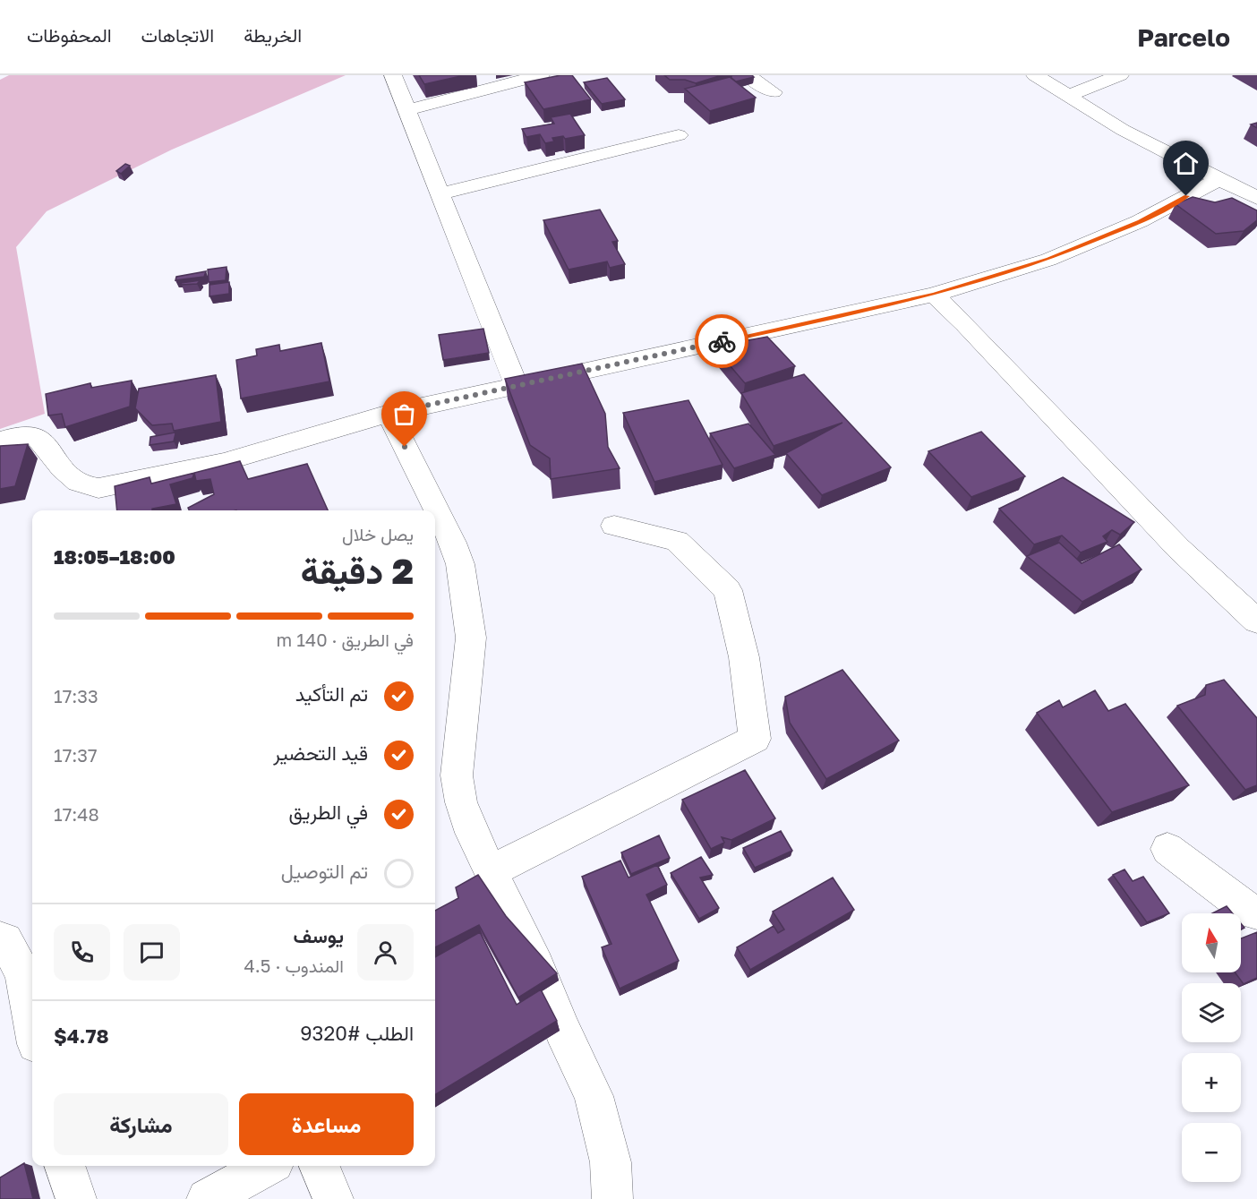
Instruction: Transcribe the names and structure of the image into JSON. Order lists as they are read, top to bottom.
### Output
{
  "north": "top",
  "page": {
    "header": "Parcelo",
    "nav": ["الخريطة", "الاتجاهات", "المحفوظات"],
    "heading": ["2 دقيقة", "يصل خلال", "18:00–18:05"],
    "panel": [
      "يوسف",
      "المندوب · 4.5",
      "الطلب #9320",
      "$4.78"
    ],
    "bar": "في الطريق · 140 m",
    "list": [
      ["تم التأكيد", "17:33"],
      ["قيد التحضير", "17:37"],
      ["في الطريق", "17:48"],
      "تم التوصيل"
    ],
    "map_buttons": ["+", "−"],
    "buttons": ["مساعدة", "مشاركة"]
  }
}
